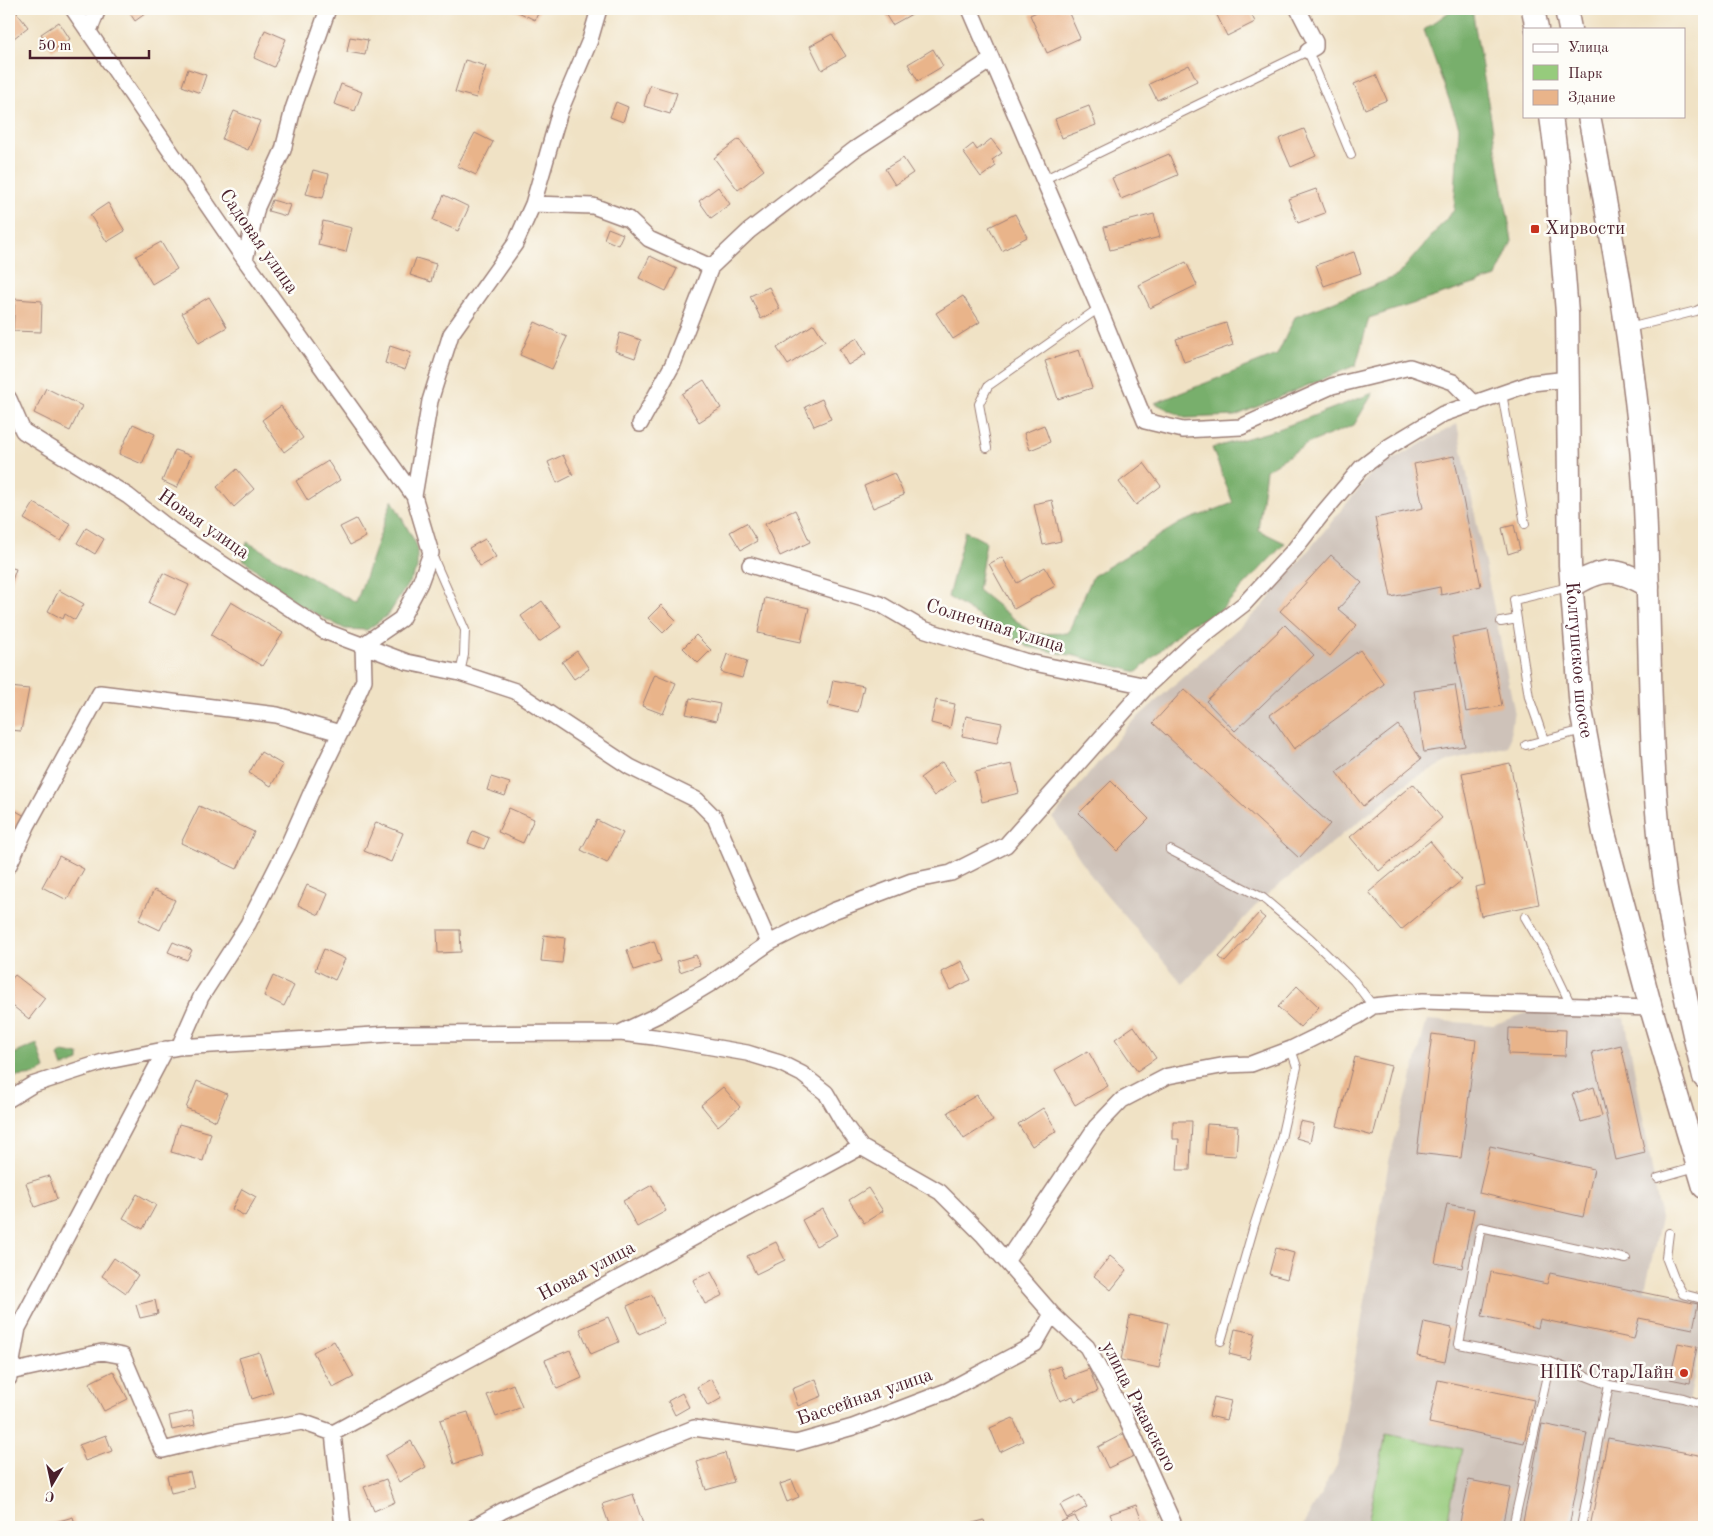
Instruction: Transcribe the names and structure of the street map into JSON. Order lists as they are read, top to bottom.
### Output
{
  "streets": {
    "main road": ["Колтушское шоссе"],
    "street": [
      "Садовая улица",
      "Новая улица",
      "Солнечная улица",
      "Бассейная улица",
      "улица Ржавского"
    ]
  },
  "crossings": [
    ["Новая улица", "улица Ржавского"],
    ["Бассейная улица", "улица Ржавского"]
  ],
  "places": {
    "transit": ["Хирвости"],
    "other": ["НПК СтарЛайн"]
  },
  "legend": ["Улица", "Парк", "Здание"],
  "scale_bar": "50 m",
  "north": "bottom"
}
